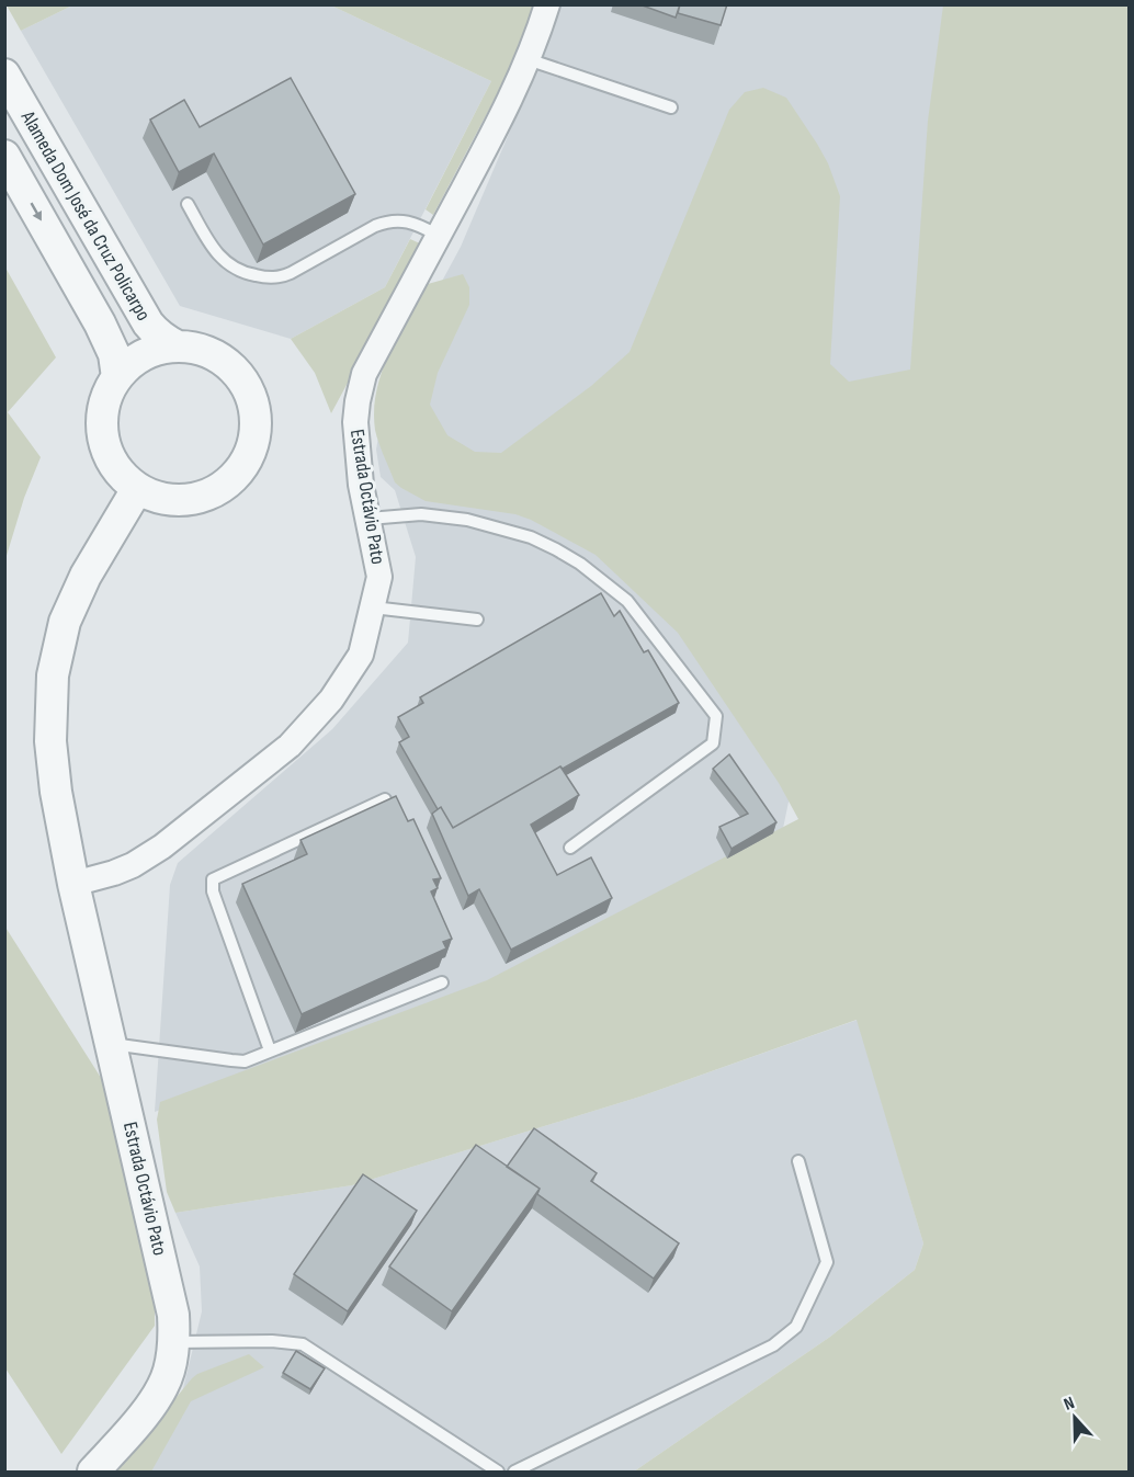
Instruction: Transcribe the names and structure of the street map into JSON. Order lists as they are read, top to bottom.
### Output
{
  "streets": {
    "street": ["Alameda Dom José da Cruz Policarpo", "Estrada Octávio Pato"]
  },
  "crossings": [
    ["Alameda Dom José da Cruz Policarpo", "Estrada Octávio Pato"]
  ],
  "north": "top"
}
